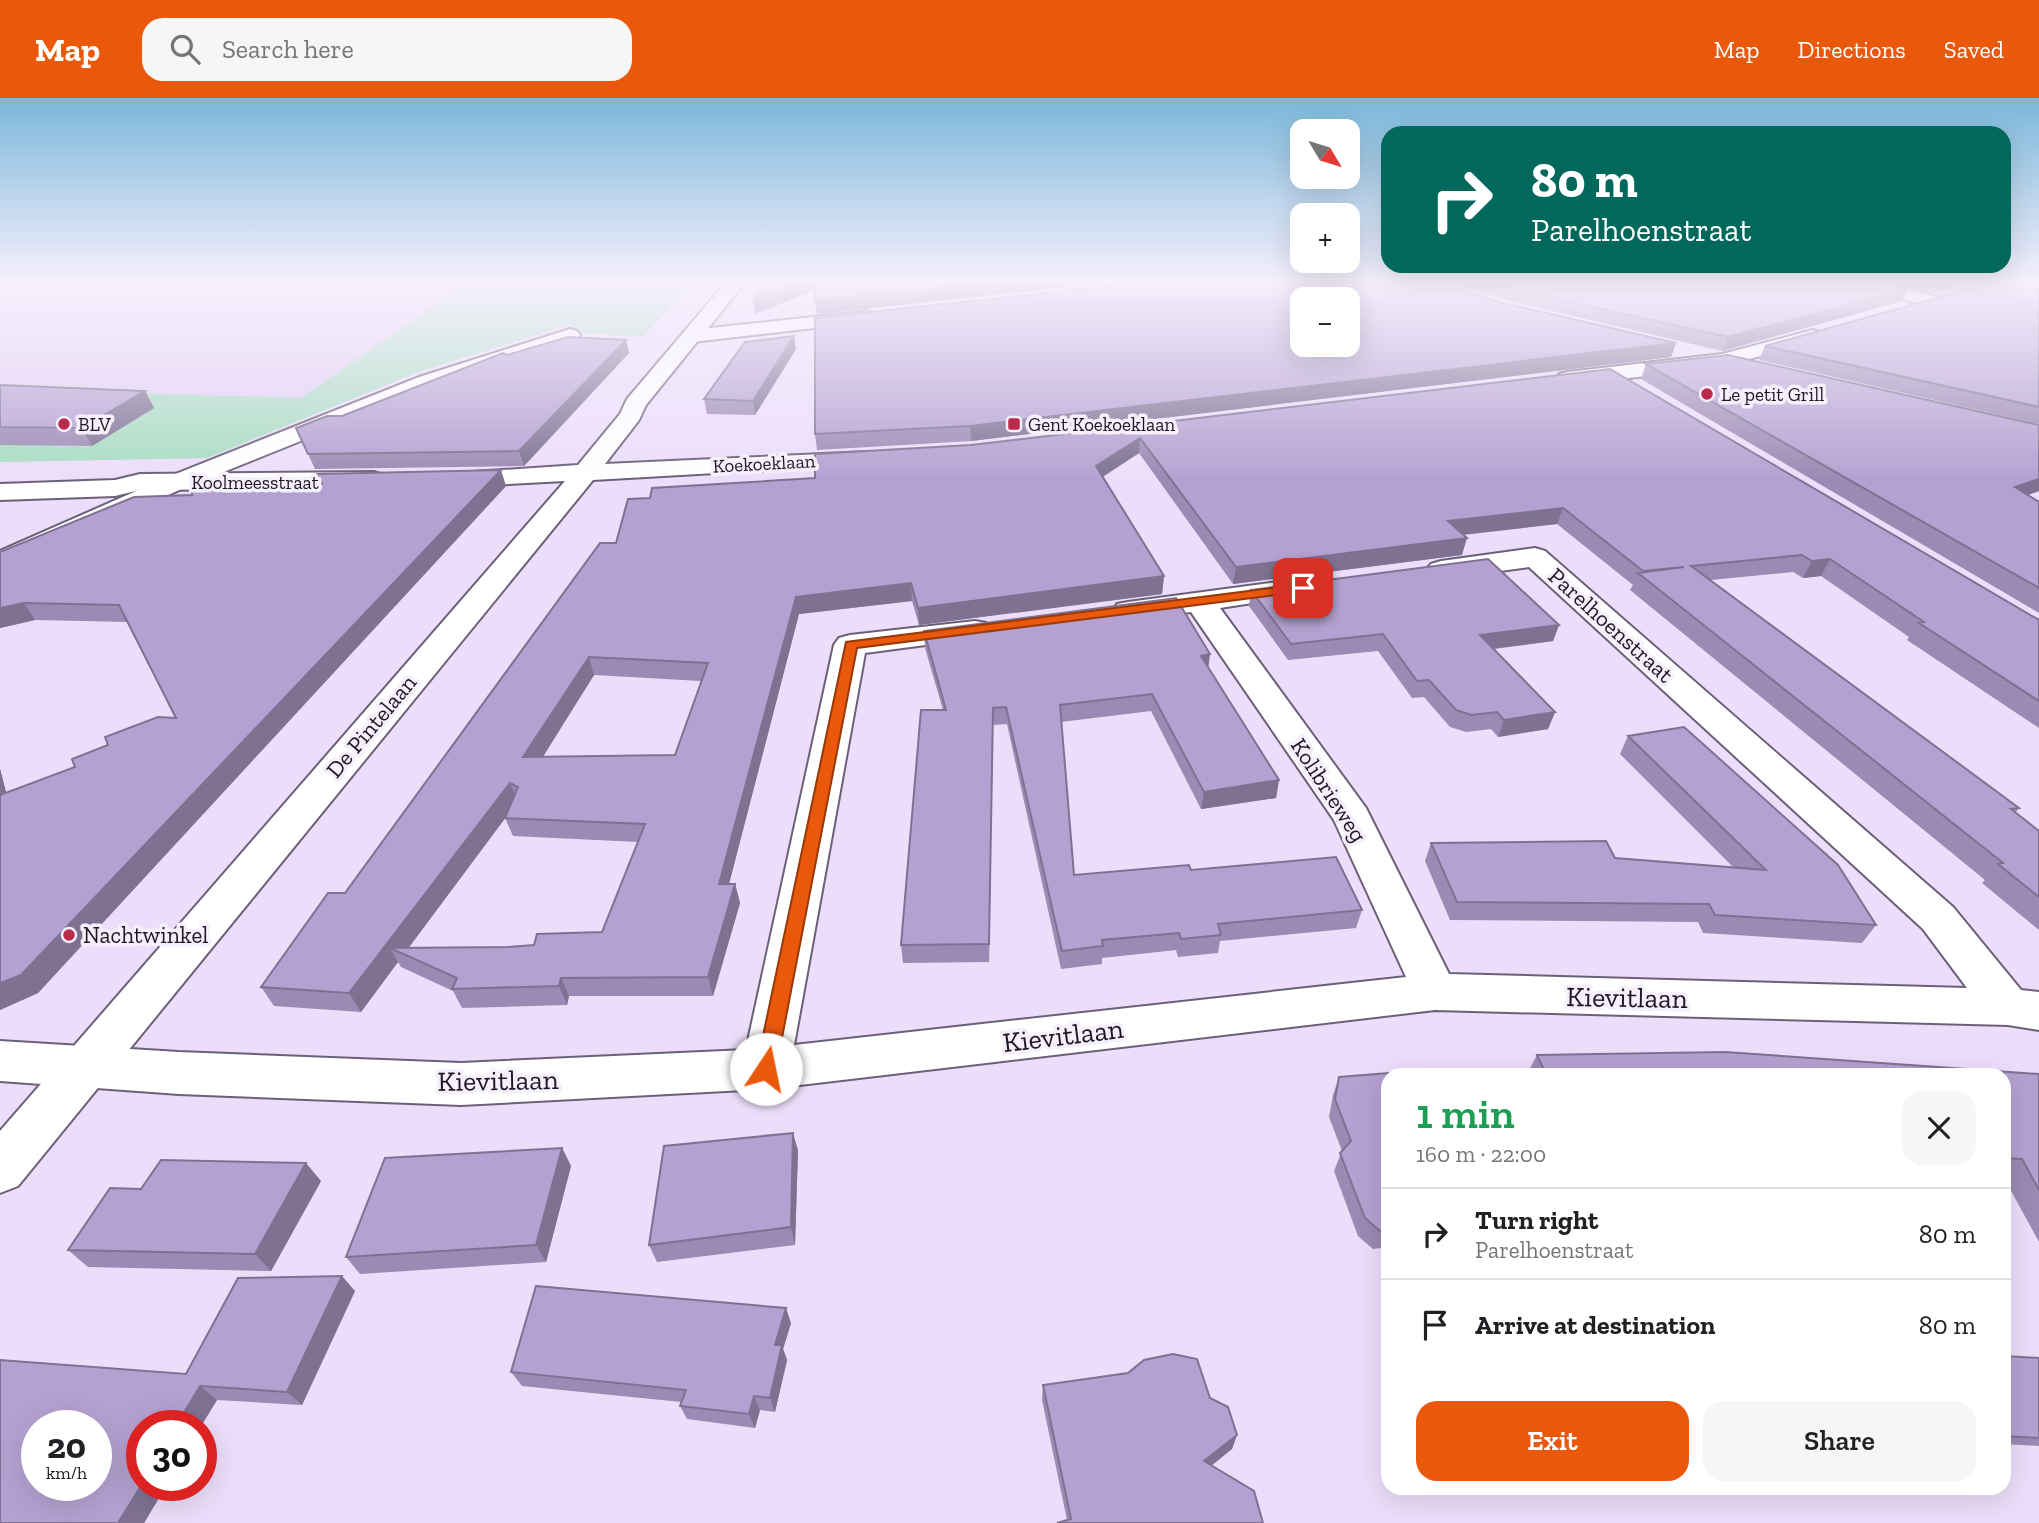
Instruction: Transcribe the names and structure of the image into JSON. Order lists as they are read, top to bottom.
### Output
{
  "streets": {
    "street": [
      "Koekoeklaan",
      "Koolmeesstraat",
      "Parelhoenstraat",
      "De Pintelaan",
      "Kolibrieweg",
      "Kievitlaan"
    ]
  },
  "crossings": [
    ["Koekoeklaan", "De Pintelaan"],
    ["Parelhoenstraat", "Kievitlaan"],
    ["De Pintelaan", "Kievitlaan"],
    ["Kolibrieweg", "Kievitlaan"]
  ],
  "places": {
    "other": ["Le petit Grill", "BLV", "Nachtwinkel"],
    "transit": ["Gent Koekoeklaan"]
  },
  "north": "bottom right",
  "page": {
    "header": "Map",
    "search": "Search here",
    "nav": ["Map", "Directions", "Saved"],
    "map_buttons": ["+", "−"],
    "turn": ["80 m", "Parelhoenstraat"],
    "heading": ["1 min", "160 m · 22:00"],
    "list": [
      {
        "name": "Turn right",
        "note": "Parelhoenstraat",
        "value": "80 m"
      },
      {
        "name": "Arrive at destination",
        "value": "80 m"
      }
    ],
    "buttons": ["Exit", "Share"],
    "speed": "20 km/h",
    "limit": "30"
  }
}
